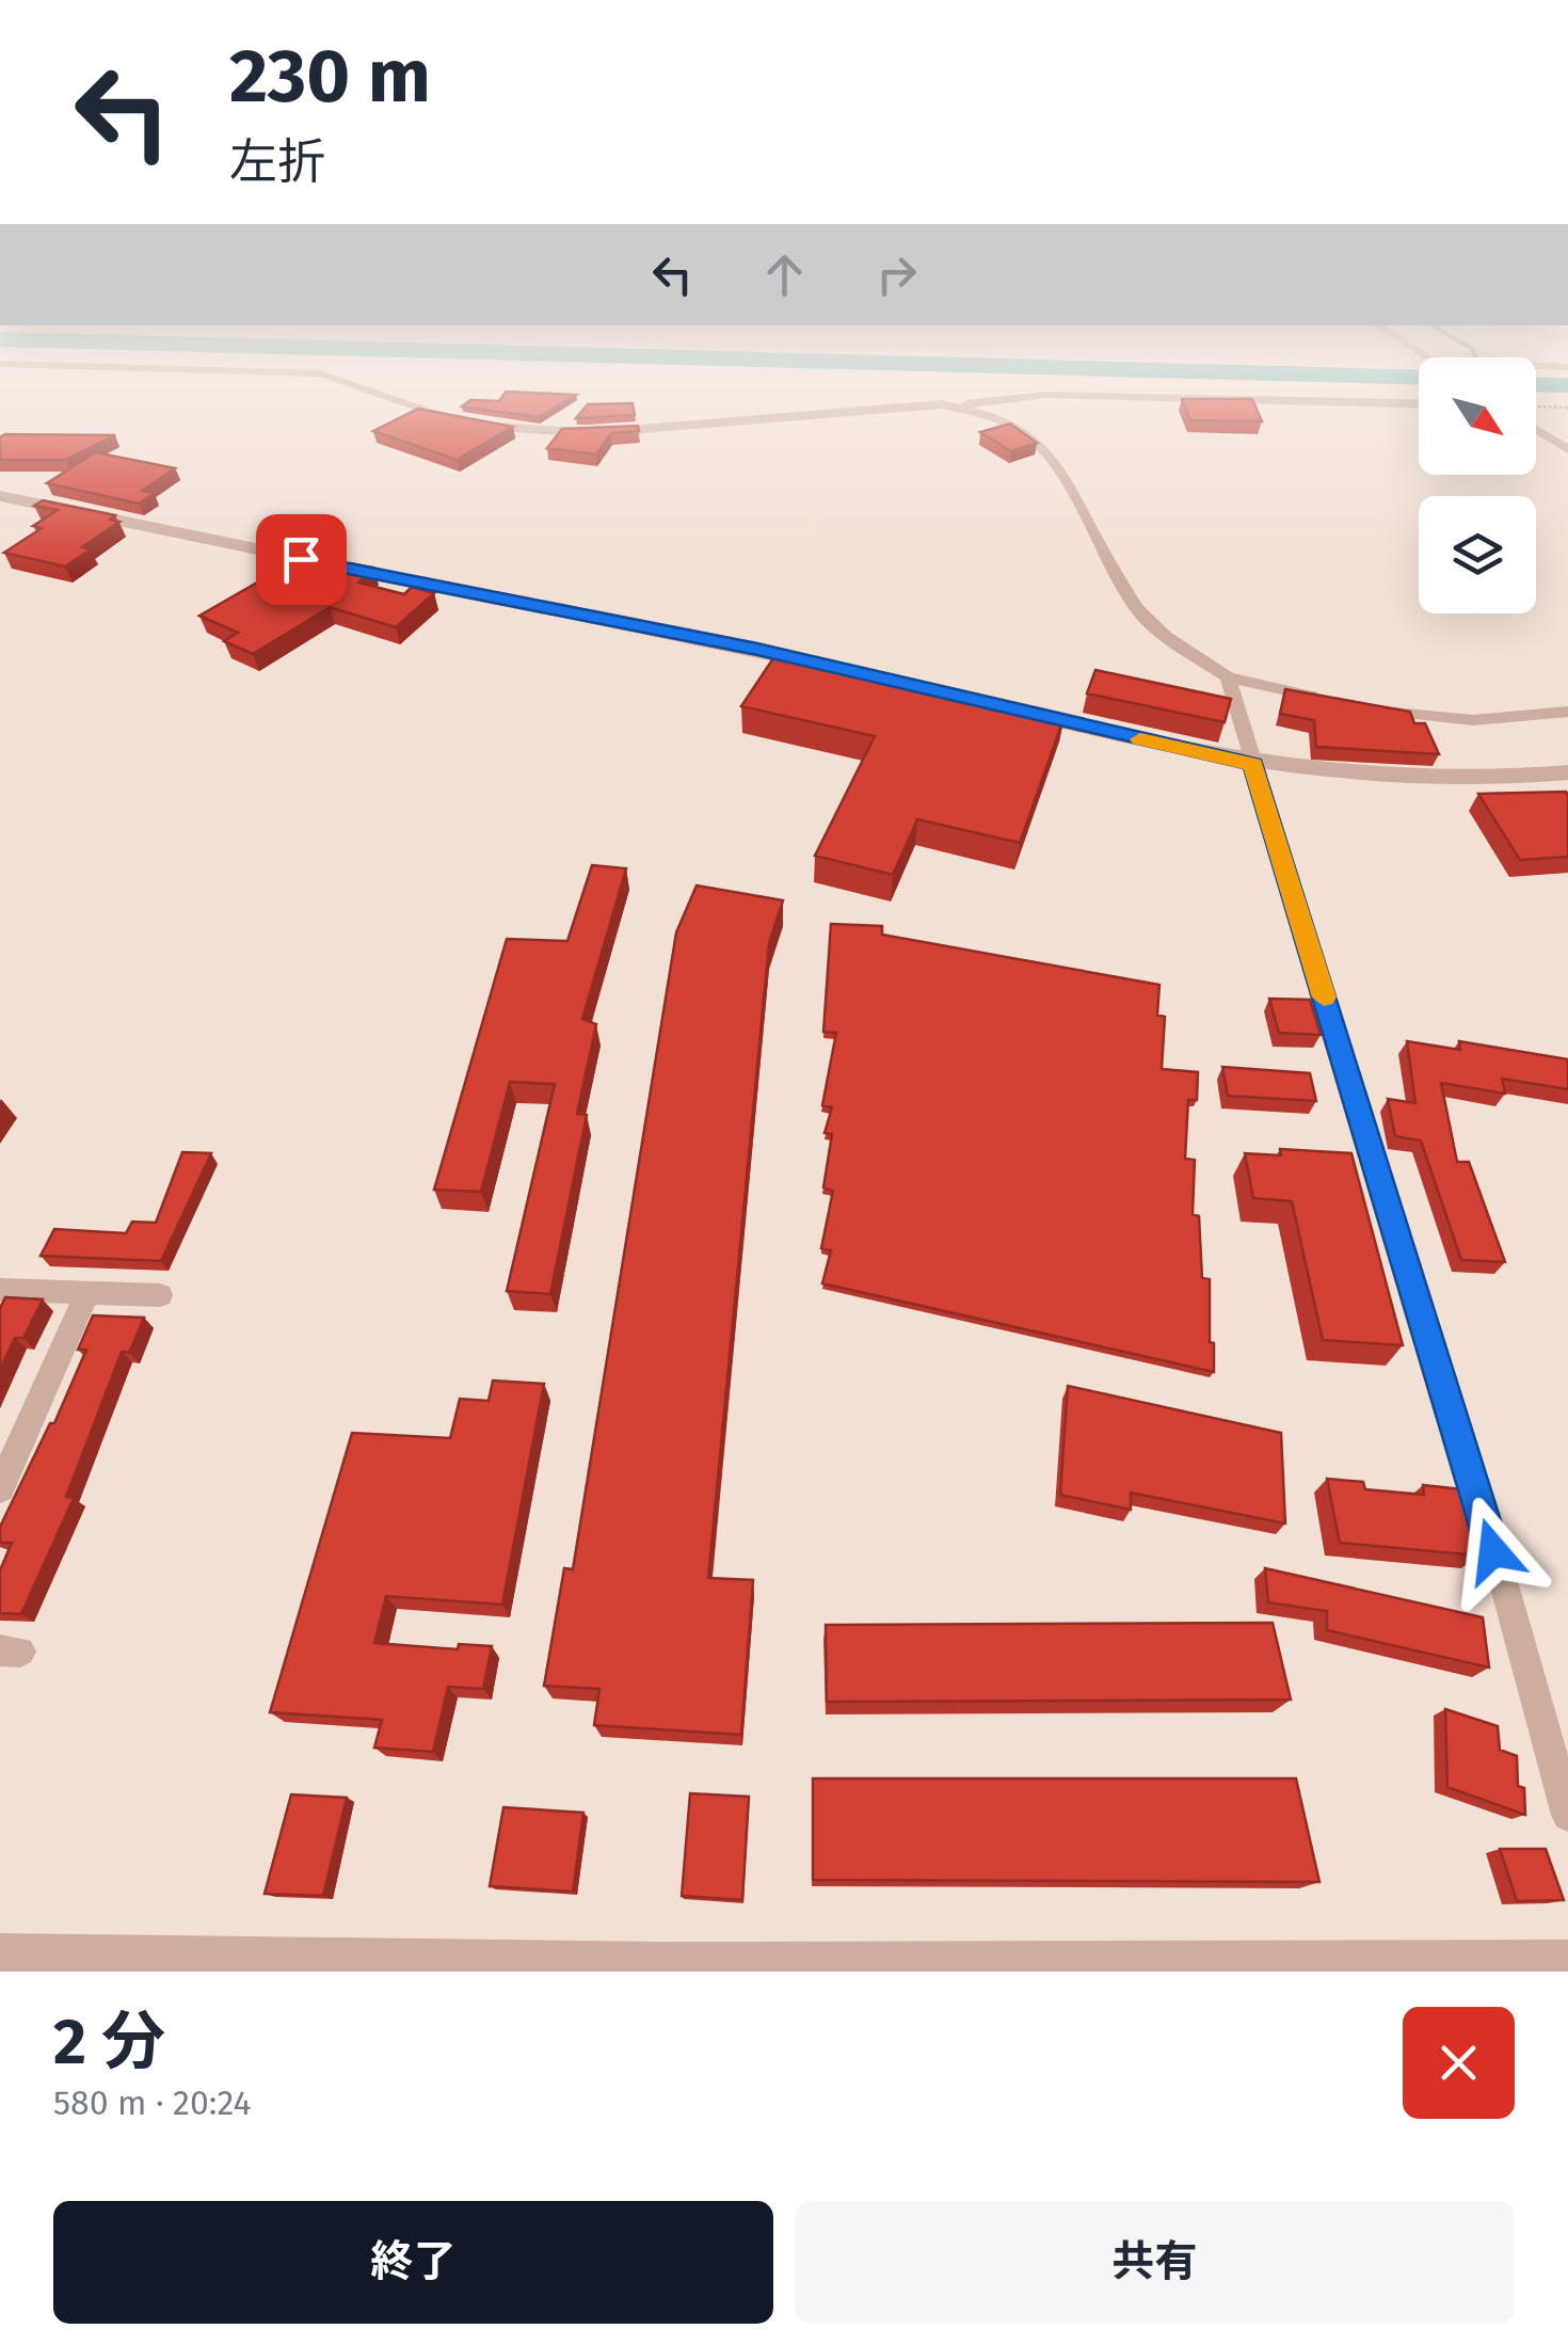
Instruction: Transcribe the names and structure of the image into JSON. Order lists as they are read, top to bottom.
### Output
{
  "north": "bottom right",
  "page": {
    "turn": ["230 m", "左折"],
    "heading": ["2 分", "580 m · 20:24"],
    "buttons": ["終了", "共有"]
  }
}
